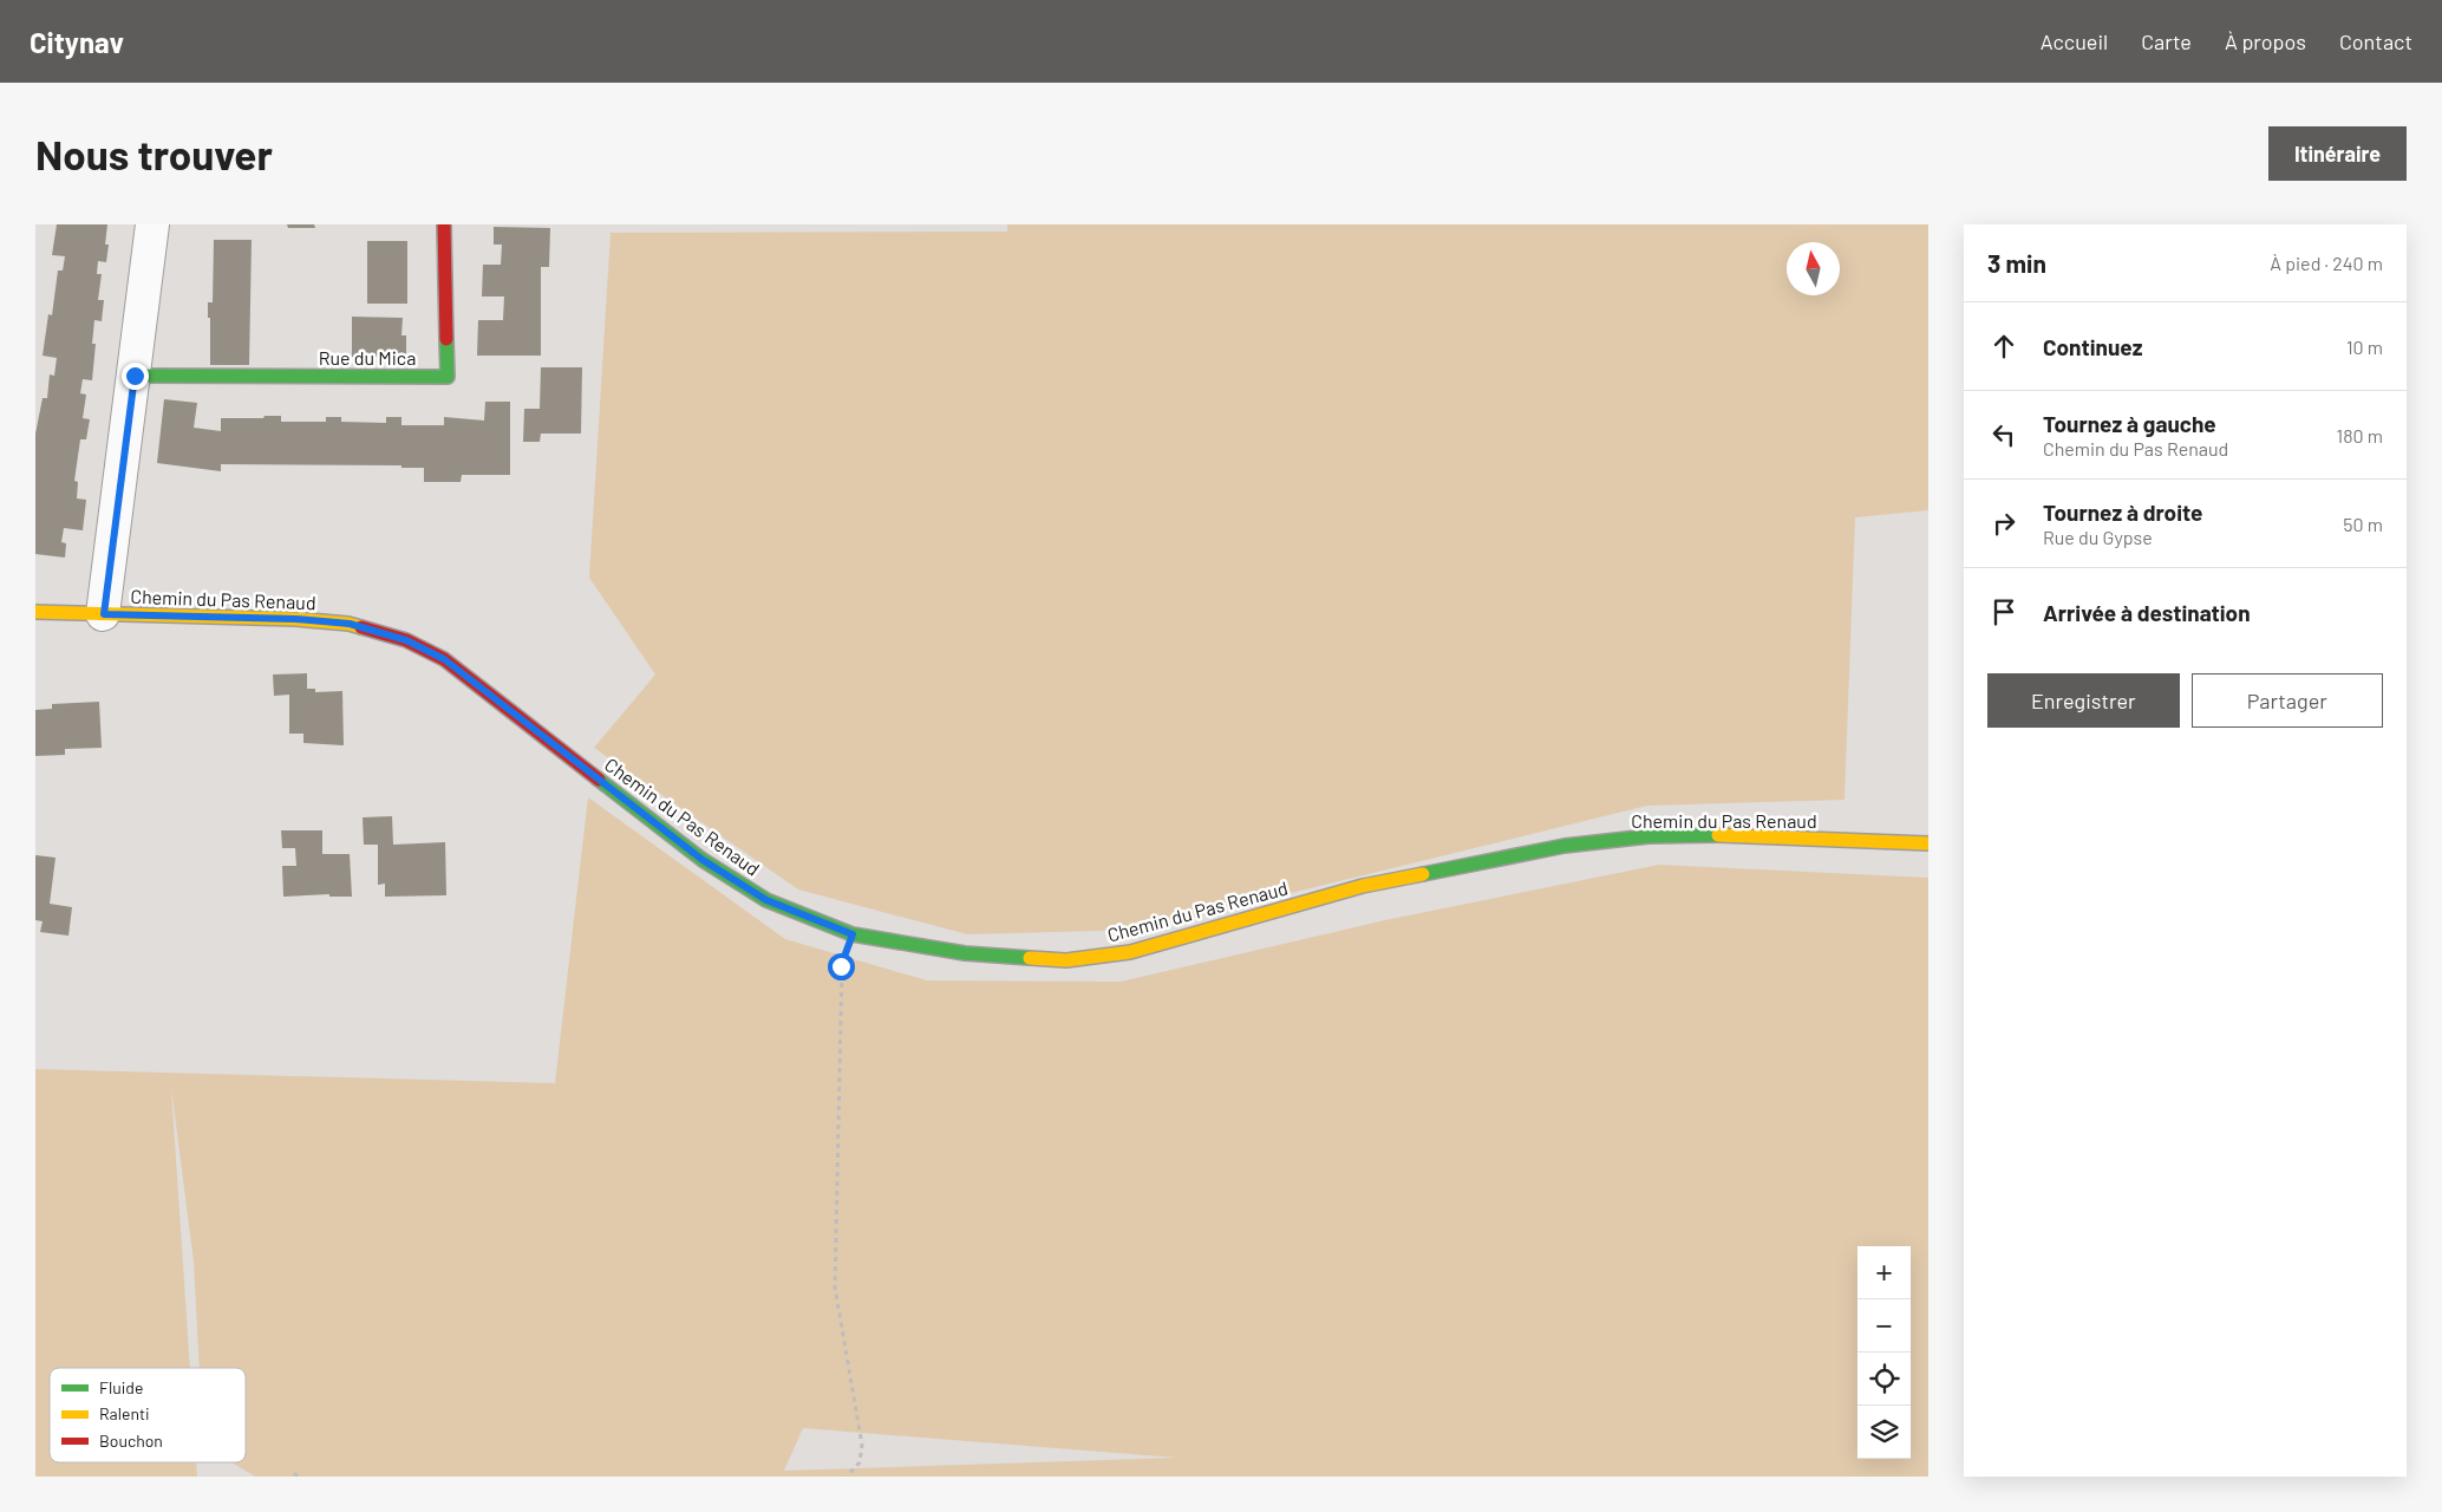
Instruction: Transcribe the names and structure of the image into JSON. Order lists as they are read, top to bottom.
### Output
{
  "streets": {
    "street": ["Rue du Mica", "Chemin du Pas Renaud"]
  },
  "legend": ["Fluide", "Ralenti", "Bouchon"],
  "north": "top",
  "page": {
    "header": "Citynav",
    "nav": [
      "Accueil",
      "Carte",
      "À propos",
      "Contact"
    ],
    "buttons": [
      "Itinéraire",
      ["Enregistrer", "Partager"]
    ],
    "title": "Nous trouver",
    "heading": ["3 min", "À pied · 240 m"],
    "list": [
      ["Continuez", "10 m"],
      ["Tournez à gauche", "Chemin du Pas Renaud", "180 m"],
      ["Tournez à droite", "Rue du Gypse", "50 m"],
      "Arrivée à destination"
    ],
    "map_buttons": ["+", "−"]
  }
}
